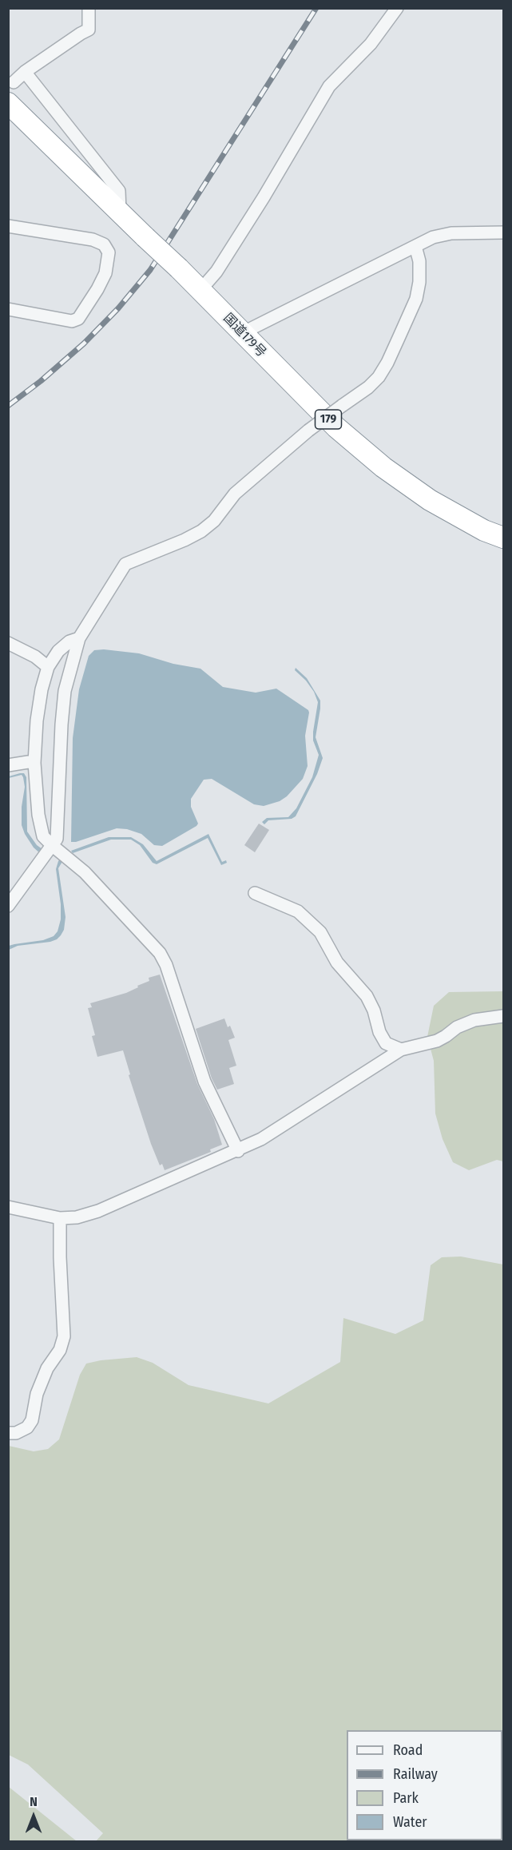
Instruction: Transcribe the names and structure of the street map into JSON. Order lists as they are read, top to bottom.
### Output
{
  "streets": {
    "highway": ["国道179号", "179"]
  },
  "legend": [
    "Road",
    "Railway",
    "Park",
    "Water"
  ],
  "north": "top"
}
